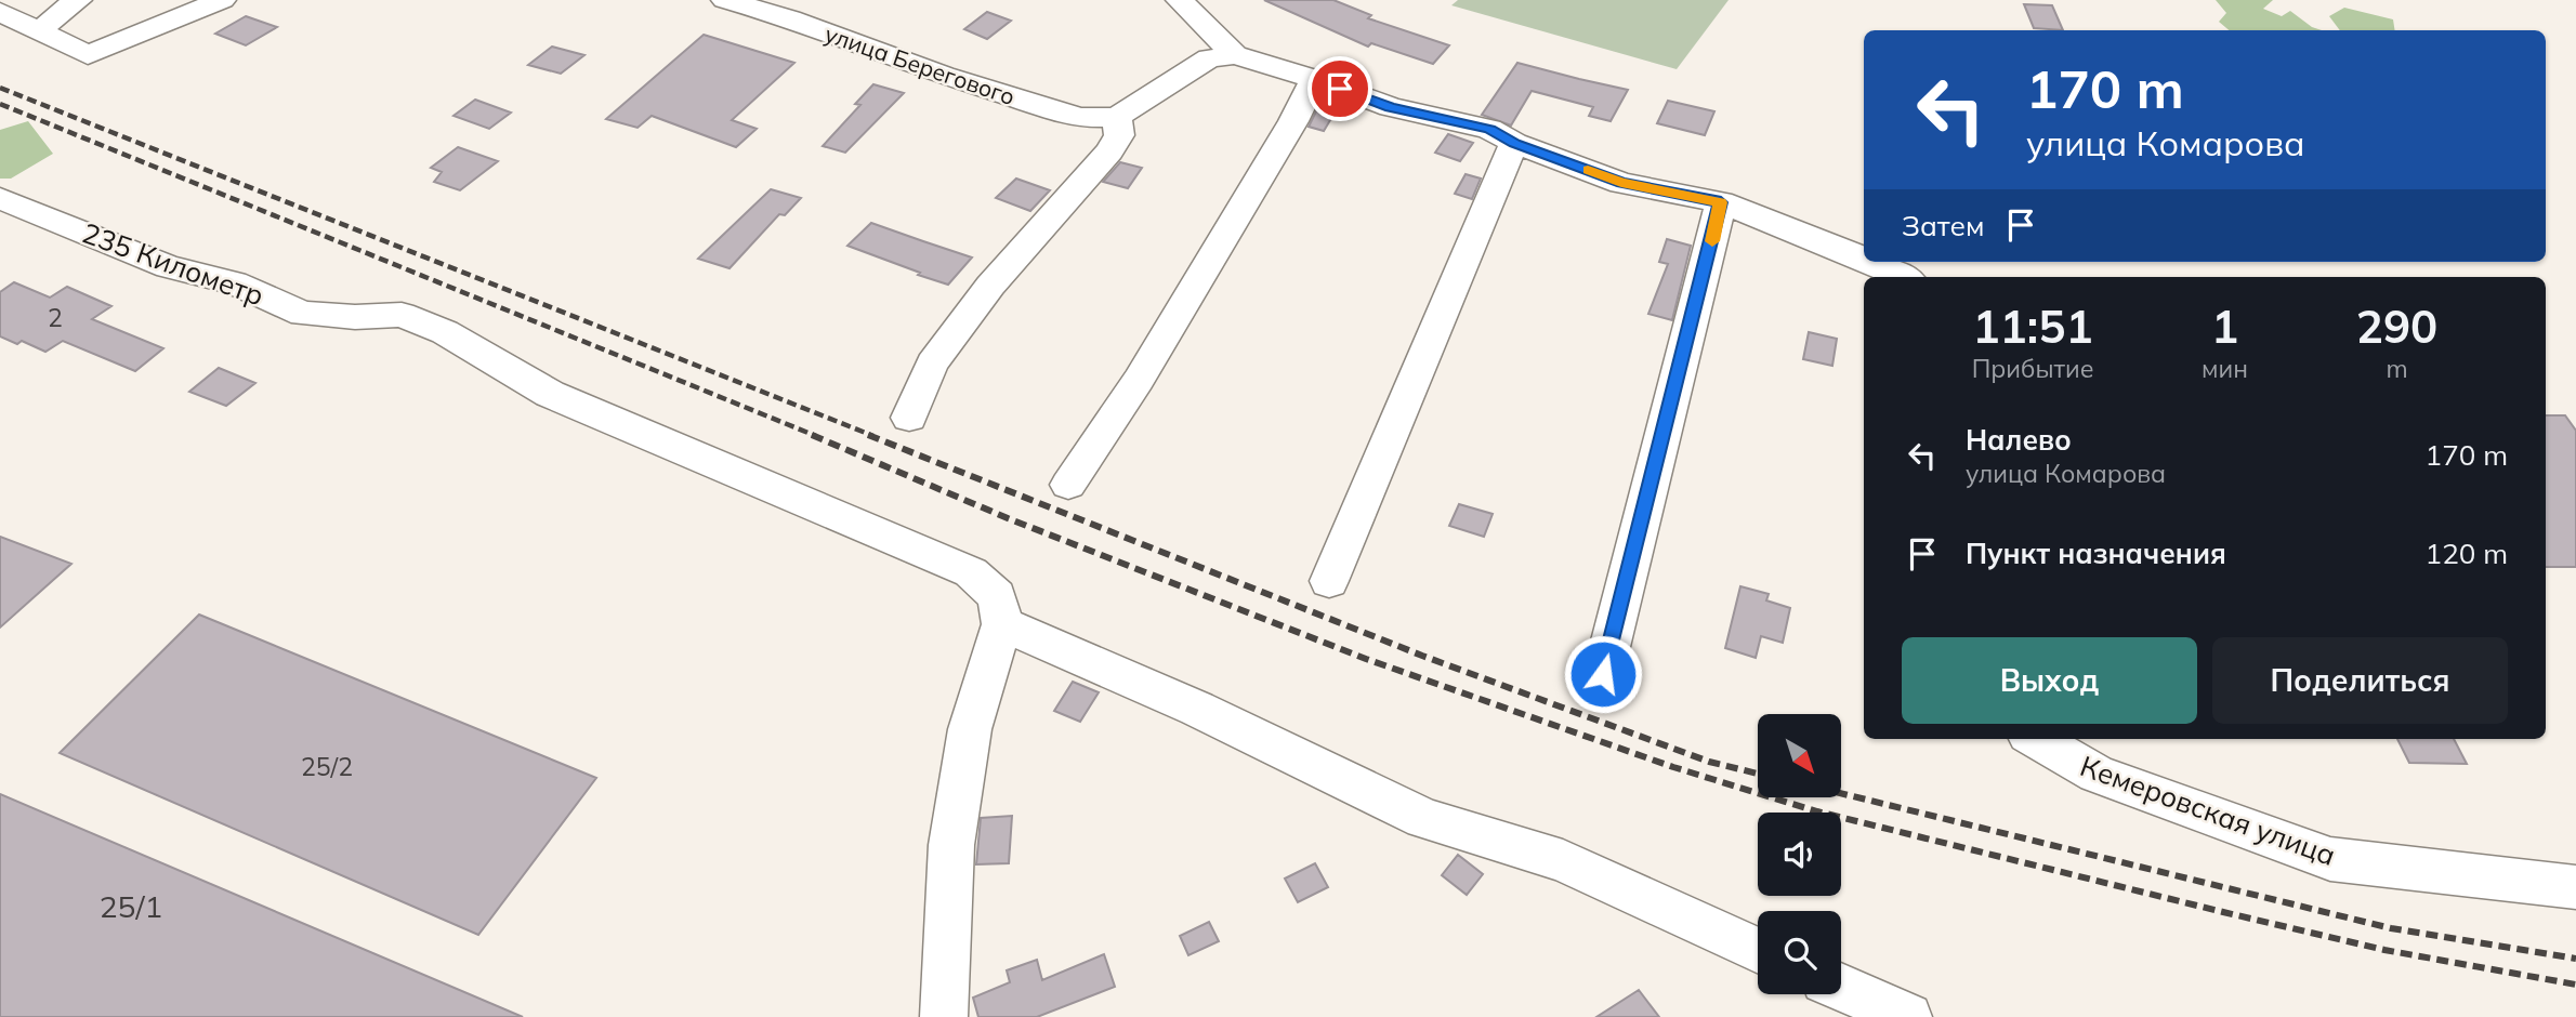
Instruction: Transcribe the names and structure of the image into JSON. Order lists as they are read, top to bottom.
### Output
{
  "streets": {
    "street": ["улица Берегового", "235 Километр", "Кемеровская улица"]
  },
  "house_numbers": ["2", "25/2", "25/1"],
  "north": "bottom right",
  "page": {
    "turn": ["170 m", "улица Комарова"],
    "then": "Затем",
    "eta": [
      "11:51",
      "Прибытие",
      "1",
      "мин",
      "290",
      "m"
    ],
    "list": [
      {
        "name": "Налево",
        "note": "улица Комарова",
        "value": "170 m"
      },
      {
        "name": "Пункт назначения",
        "value": "120 m"
      }
    ],
    "buttons": ["Выход", "Поделиться"]
  }
}
